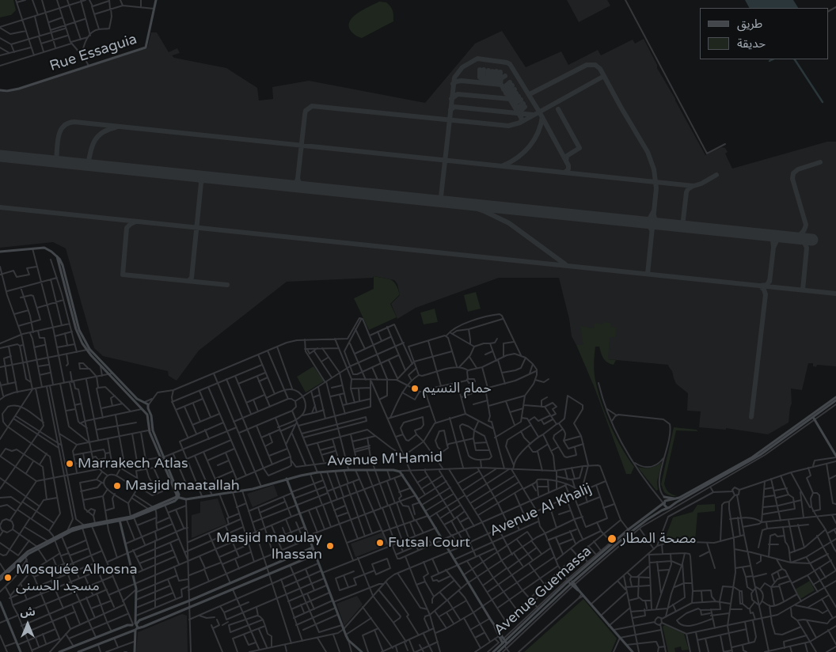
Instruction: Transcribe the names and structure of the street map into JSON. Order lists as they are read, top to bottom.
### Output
{
  "streets": {
    "street": [
      "Rue Essaguia",
      "Avenue M'Hamid",
      "Avenue Al Khalij",
      "Avenue Guemassa"
    ]
  },
  "crossings": [
    ["Avenue M'Hamid", "Avenue Al Khalij"]
  ],
  "places": [
    "حمام النسيم",
    "Marrakech Atlas",
    "Masjid maatallah",
    "مصحة المطار",
    "Futsal Court",
    "Masjid maoulay lhassan",
    "Mosquée Alhosna مسجد الحسنى"
  ],
  "legend": ["طريق", "حديقة"],
  "north": "top"
}
